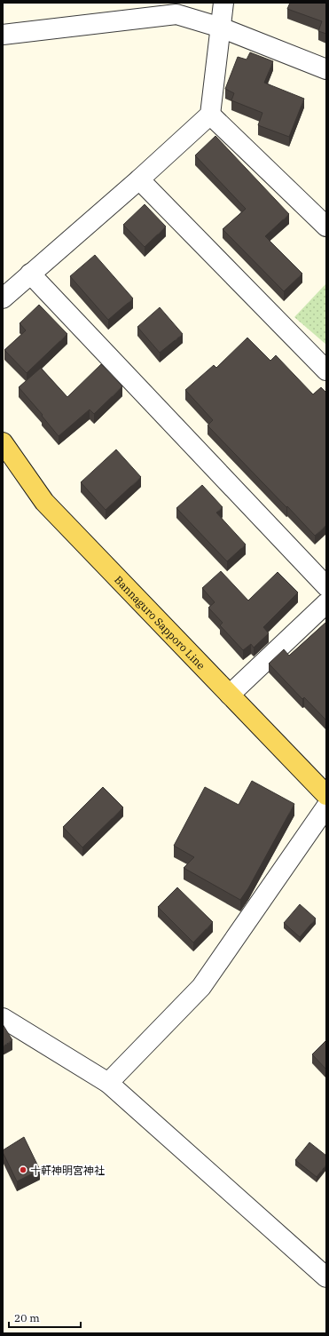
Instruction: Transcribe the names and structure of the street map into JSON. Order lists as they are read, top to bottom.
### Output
{
  "streets": {
    "main road": ["Bannaguro Sapporo Line"]
  },
  "places": ["十軒神明宮神社"],
  "scale_bar": "20 m"
}
